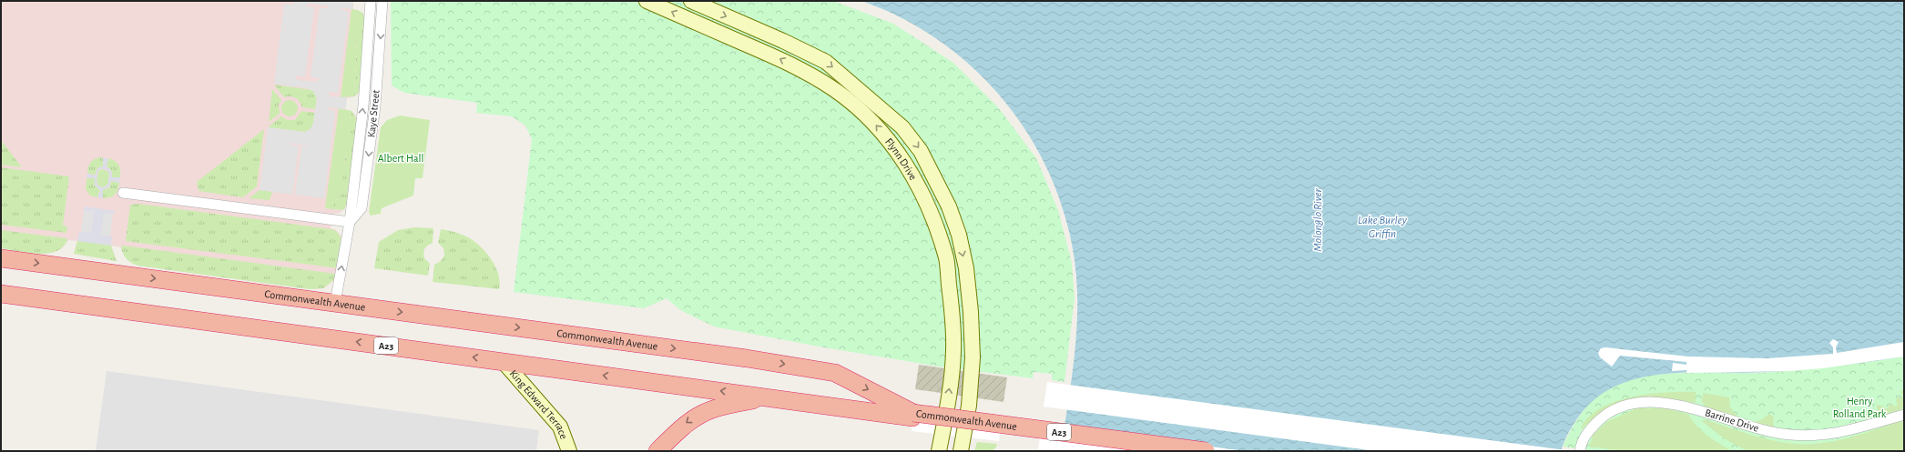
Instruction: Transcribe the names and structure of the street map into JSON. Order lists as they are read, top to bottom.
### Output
{
  "streets": {
    "highway": ["Commonwealth Avenue", "A23"],
    "main road": ["Flynn Drive", "King Edward Terrace"],
    "street": ["Kaye Street", "Barrine Drive"]
  },
  "crossings": [
    ["Kaye Street", "Commonwealth Avenue"],
    ["Commonwealth Avenue", "King Edward Terrace"]
  ],
  "water": ["Lake Burley Griffin", "Molonglo River"],
  "parks": ["Albert Hall", "Henry Rolland Park"]
}
